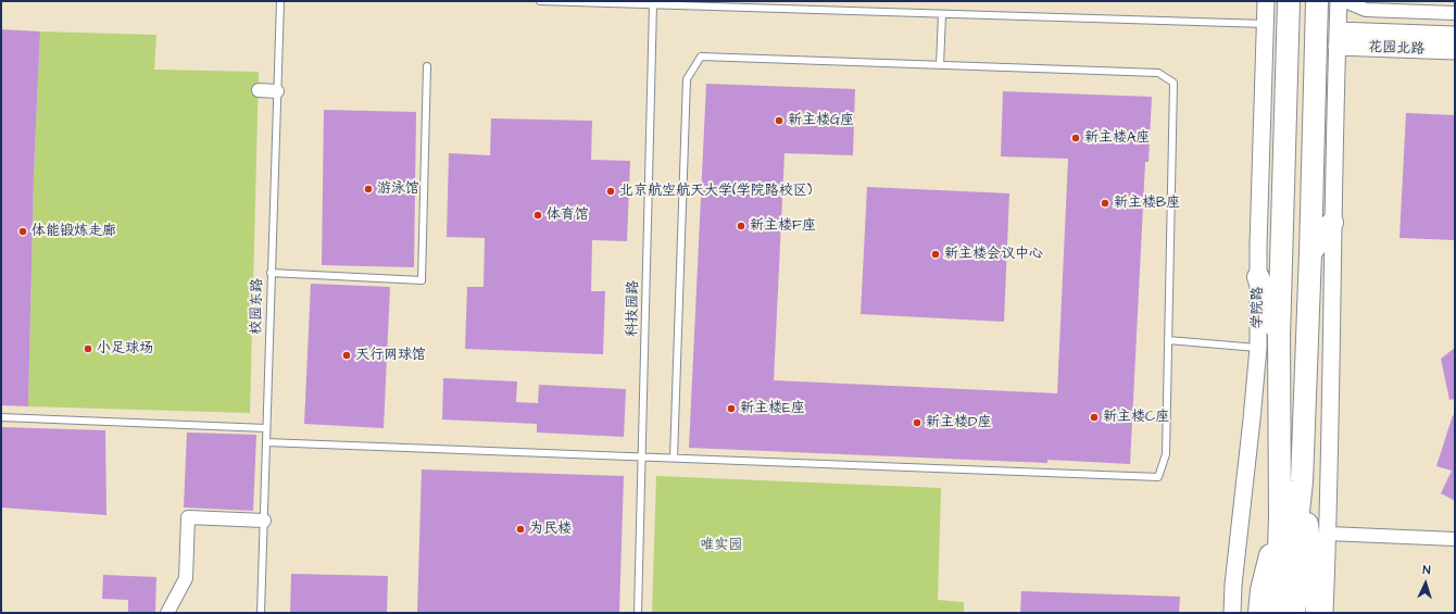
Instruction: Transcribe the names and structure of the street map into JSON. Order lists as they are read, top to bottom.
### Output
{
  "streets": {
    "highway": ["学院路"],
    "street": ["花园北路"],
    "lane": ["校园东路", "科技园路"]
  },
  "parks": ["唯实园"],
  "places": [
    "新主楼G座",
    "新主楼A座",
    "游泳馆",
    "北京航空航天大学(学院路校区)",
    "新主楼B座",
    "体育馆",
    "新主楼F座",
    "体能锻炼走廊",
    "新主楼会议中心",
    "小足球场",
    "天行网球馆",
    "新主楼E座",
    "新主楼C座",
    "新主楼D座",
    "为民楼"
  ],
  "north": "top"
}
